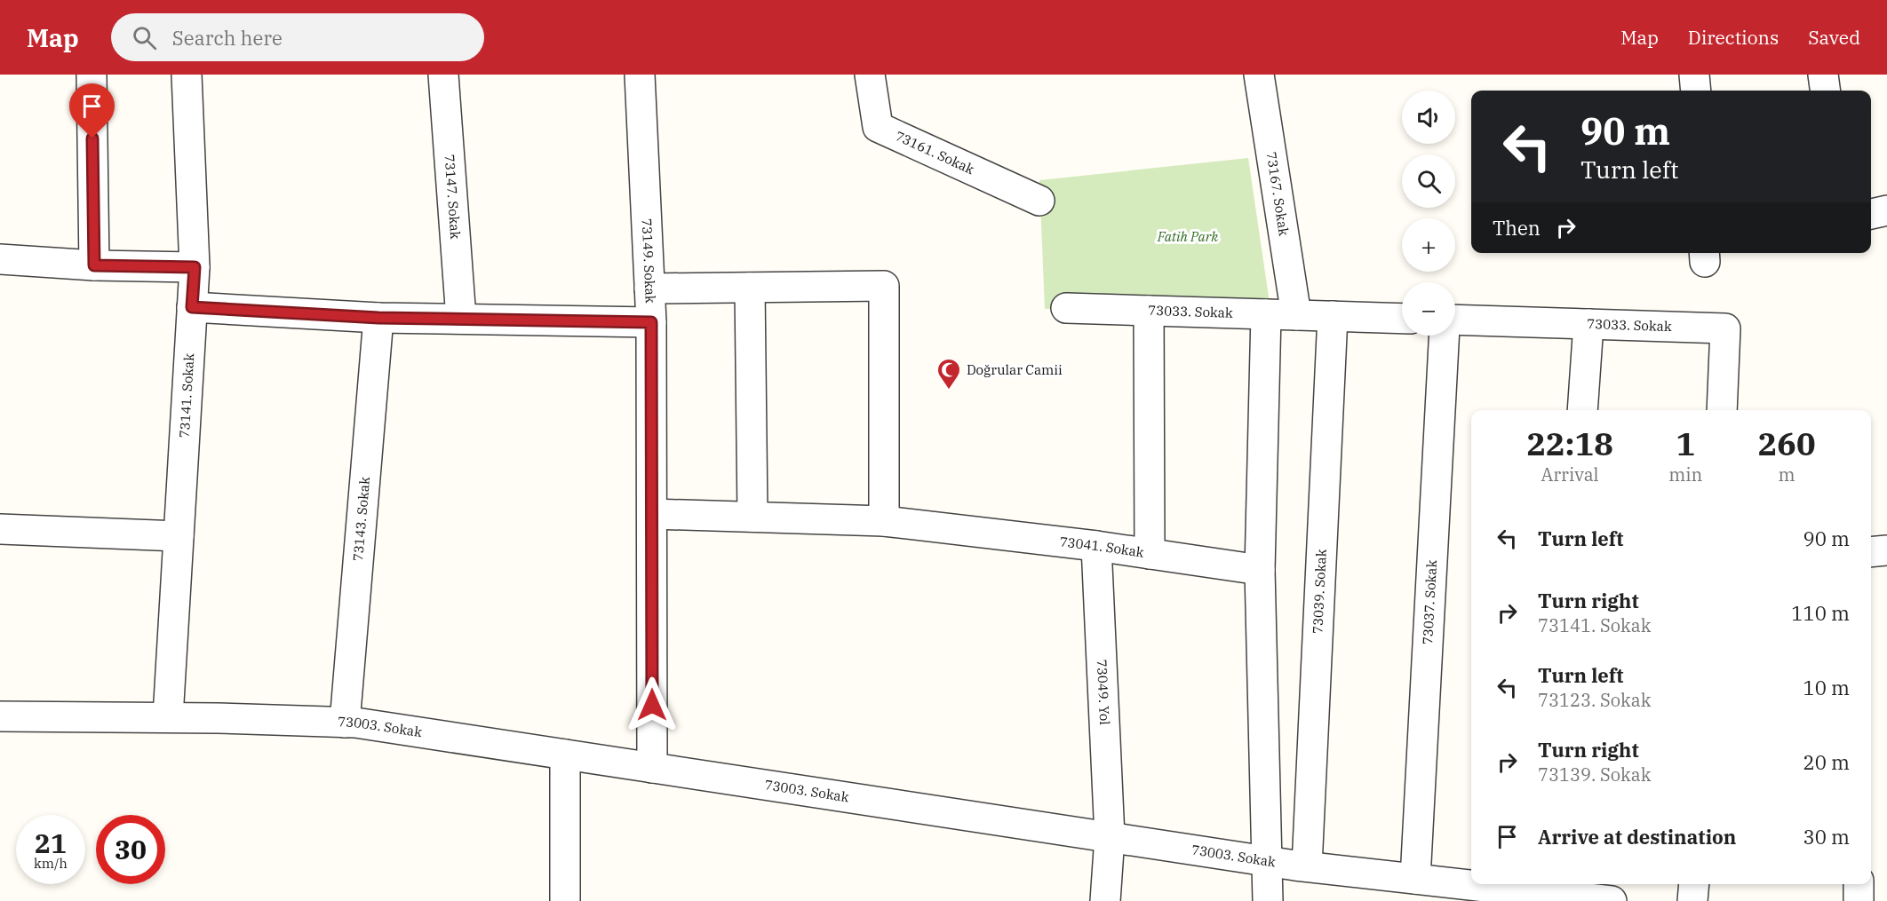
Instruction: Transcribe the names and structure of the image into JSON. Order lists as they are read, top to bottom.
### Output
{
  "streets": {
    "street": [
      "73161. Sokak",
      "73167. Sokak",
      "73147. Sokak",
      "73149. Sokak",
      "73033. Sokak",
      "73141. Sokak",
      "73143. Sokak",
      "73041. Sokak",
      "73039. Sokak",
      "73037. Sokak",
      "73049. Yol",
      "73003. Sokak"
    ]
  },
  "crossings": [
    ["73167. Sokak", "73033. Sokak"],
    ["73149. Sokak", "73041. Sokak"],
    ["73149. Sokak", "73003. Sokak"],
    ["73033. Sokak", "73039. Sokak"],
    ["73141. Sokak", "73003. Sokak"],
    ["73143. Sokak", "73003. Sokak"],
    ["73041. Sokak", "73049. Yol"],
    ["73039. Sokak", "73003. Sokak"],
    ["73037. Sokak", "73003. Sokak"],
    ["73049. Yol", "73003. Sokak"]
  ],
  "parks": ["Fatih Park"],
  "places": {
    "mosque": ["Doğrular Camii"]
  },
  "page": {
    "header": "Map",
    "search": "Search here",
    "nav": ["Map", "Directions", "Saved"],
    "map_buttons": ["+", "−"],
    "turn": ["90 m", "Turn left"],
    "then": "Then",
    "eta": [
      "22:18",
      "Arrival",
      "1",
      "min",
      "260",
      "m"
    ],
    "list": [
      {
        "name": "Turn left",
        "value": "90 m"
      },
      {
        "name": "Turn right",
        "note": "73141. Sokak",
        "value": "110 m"
      },
      {
        "name": "Turn left",
        "note": "73123. Sokak",
        "value": "10 m"
      },
      {
        "name": "Turn right",
        "note": "73139. Sokak",
        "value": "20 m"
      },
      {
        "name": "Arrive at destination",
        "value": "30 m"
      }
    ],
    "speed": "21 km/h",
    "limit": "30"
  }
}
